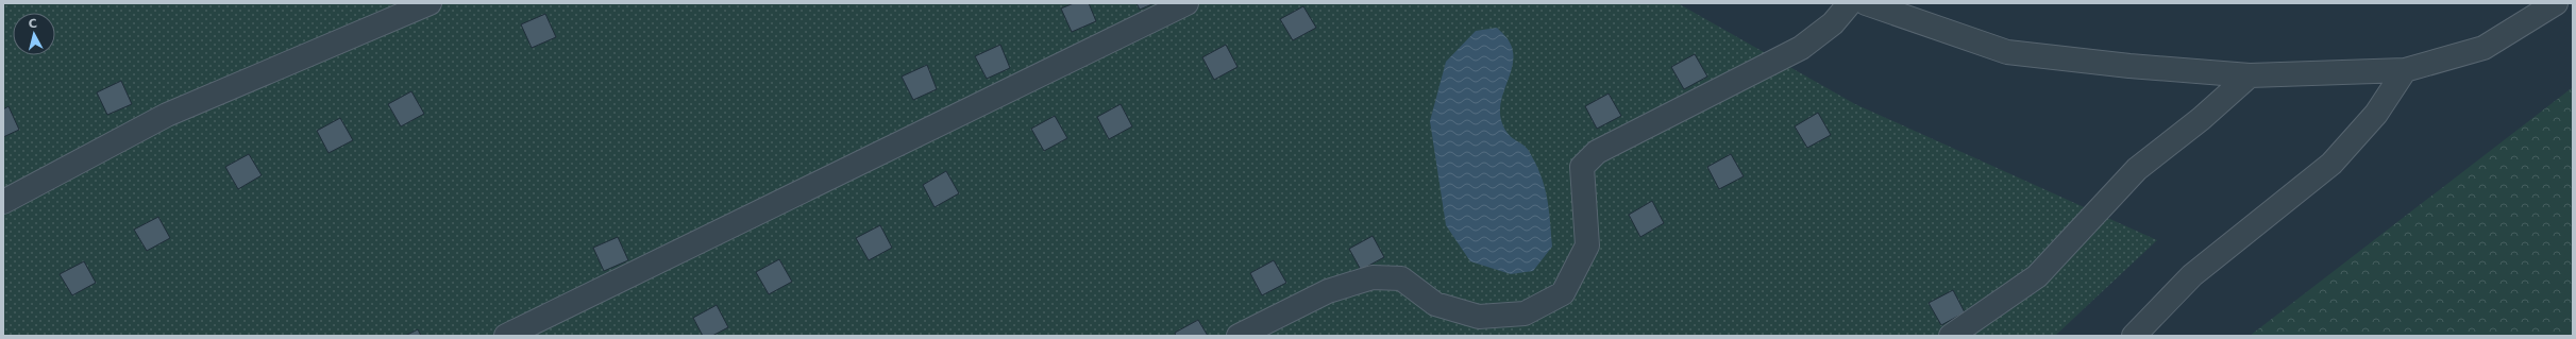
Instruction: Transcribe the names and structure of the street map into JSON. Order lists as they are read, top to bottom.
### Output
{
  "north": "top"
}
